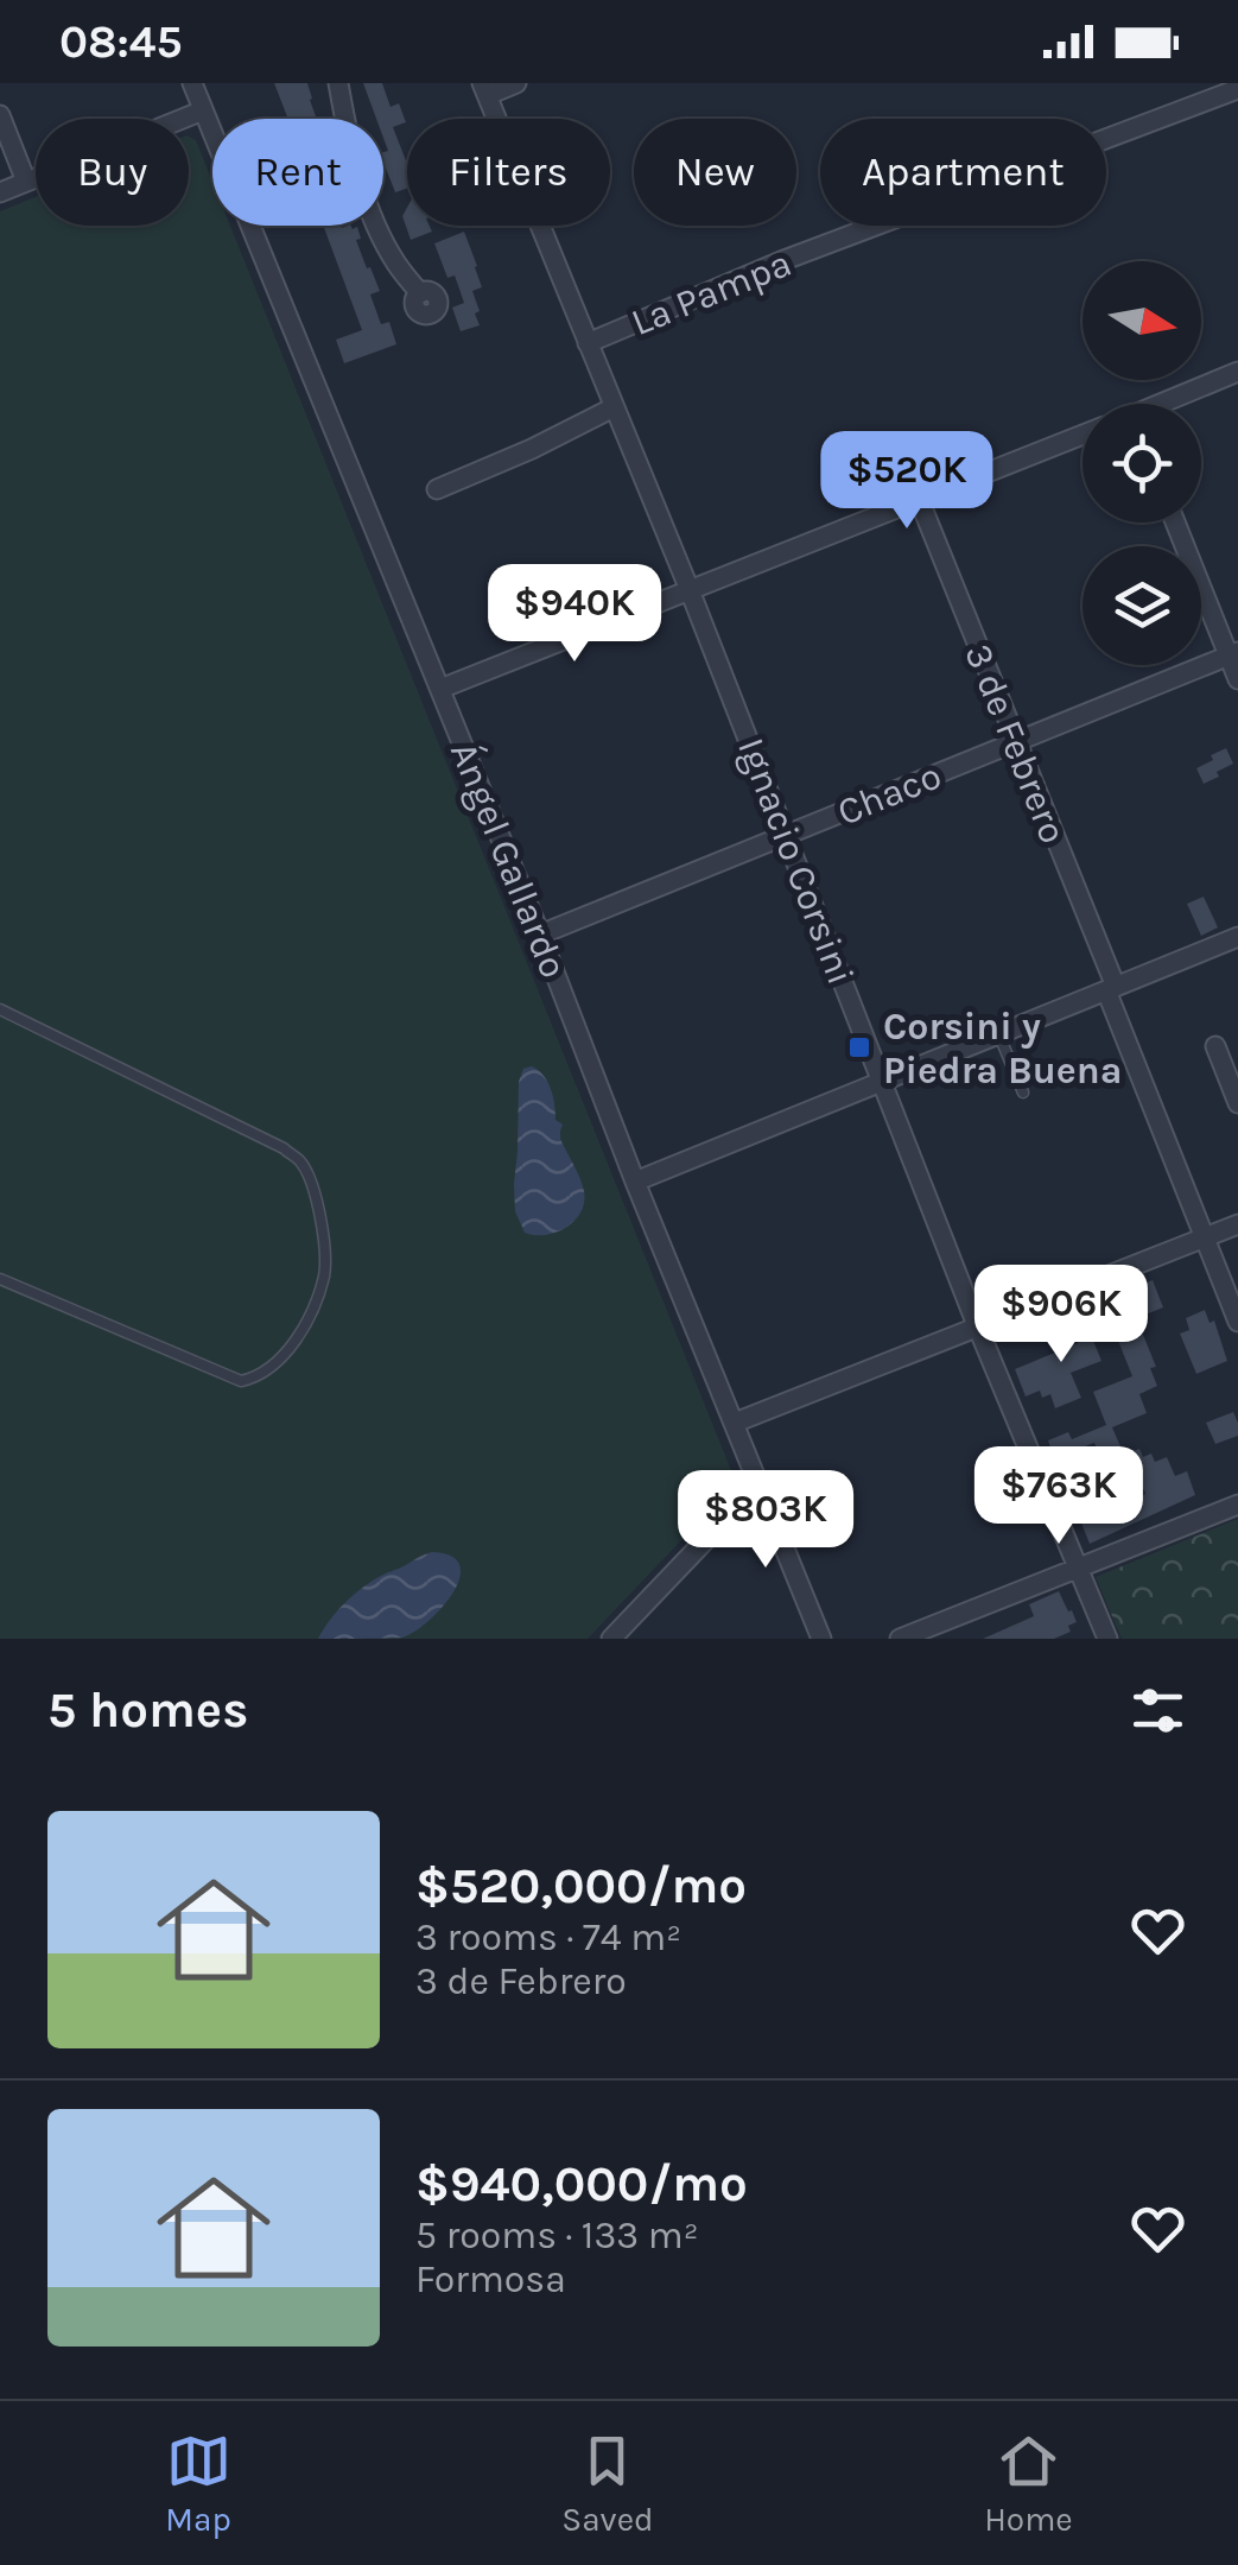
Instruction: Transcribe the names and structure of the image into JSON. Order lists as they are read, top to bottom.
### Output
{
  "streets": {
    "street": [
      "La Pampa",
      "3 de Febrero",
      "Chaco",
      "Ángel Gallardo",
      "Ignacio Corsini"
    ]
  },
  "crossings": [
    ["La Pampa", "Ignacio Corsini"],
    ["3 de Febrero", "Chaco"],
    ["Chaco", "Ángel Gallardo"],
    ["Chaco", "Ignacio Corsini"]
  ],
  "places": {
    "transit": ["Corsini y Piedra Buena"]
  },
  "north": "right",
  "page": {
    "status": "08:45",
    "chip": [
      "Buy",
      "Rent",
      "Filters",
      "New",
      "Apartment"
    ],
    "price": [
      "$520K",
      "$940K",
      "$906K",
      "$763K",
      "$803K"
    ],
    "heading": "5 homes",
    "list": [
      {
        "name": "$520,000/mo",
        "note": "3 rooms · 74 m² · 3 de Febrero"
      },
      {
        "name": "$940,000/mo",
        "note": "5 rooms · 133 m² · Formosa"
      }
    ],
    "tabs": ["Map", "Saved", "Home"]
  }
}
